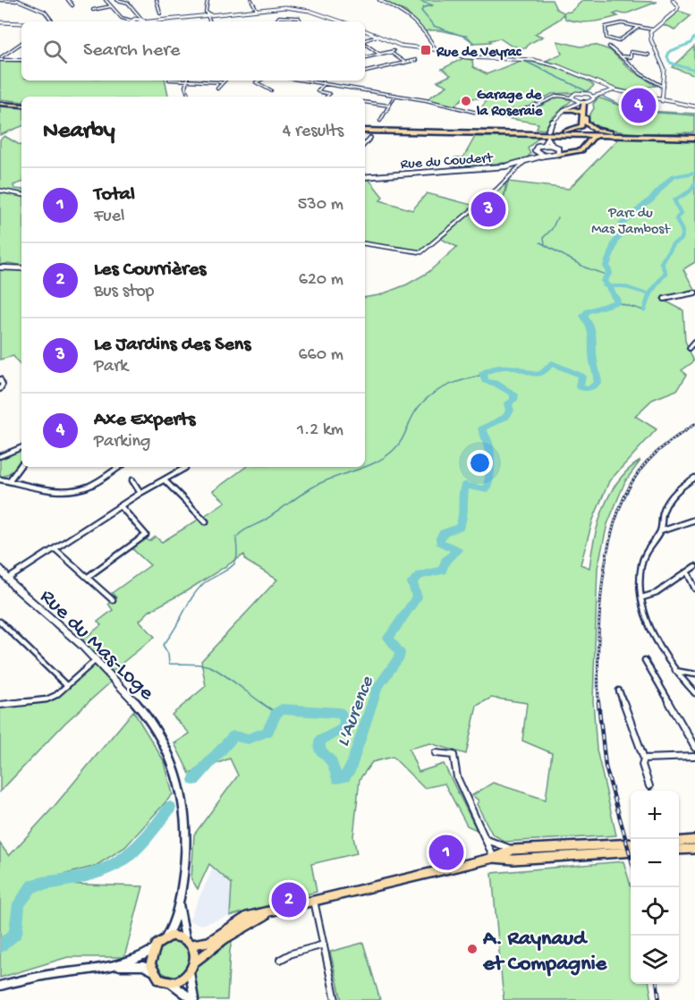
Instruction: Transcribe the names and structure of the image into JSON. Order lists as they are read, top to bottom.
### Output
{
  "streets": {
    "main road": ["Rue du Coudert", "Rue du Mas-Loge"]
  },
  "water": ["L'Aurence"],
  "parks": ["Parc du Mas Jambost"],
  "places": {
    "transit": ["Rue de Veyrac"],
    "other": ["Garage de la Roseraie", "A. Raynaud et Compagnie"]
  },
  "page": {
    "search": "Search here",
    "pins": [
      "4",
      "3",
      "1",
      "2"
    ],
    "heading": ["Nearby", "4 results"],
    "list": [
      {
        "mark": "1",
        "name": "Total",
        "note": "Fuel",
        "value": "530 m"
      },
      {
        "mark": "2",
        "name": "Les Courrières",
        "note": "Bus stop",
        "value": "620 m"
      },
      {
        "mark": "3",
        "name": "Le Jardins des Sens",
        "note": "Park",
        "value": "660 m"
      },
      {
        "mark": "4",
        "name": "Axe Experts",
        "note": "Parking",
        "value": "1.2 km"
      }
    ],
    "map_buttons": ["+", "−"]
  }
}
